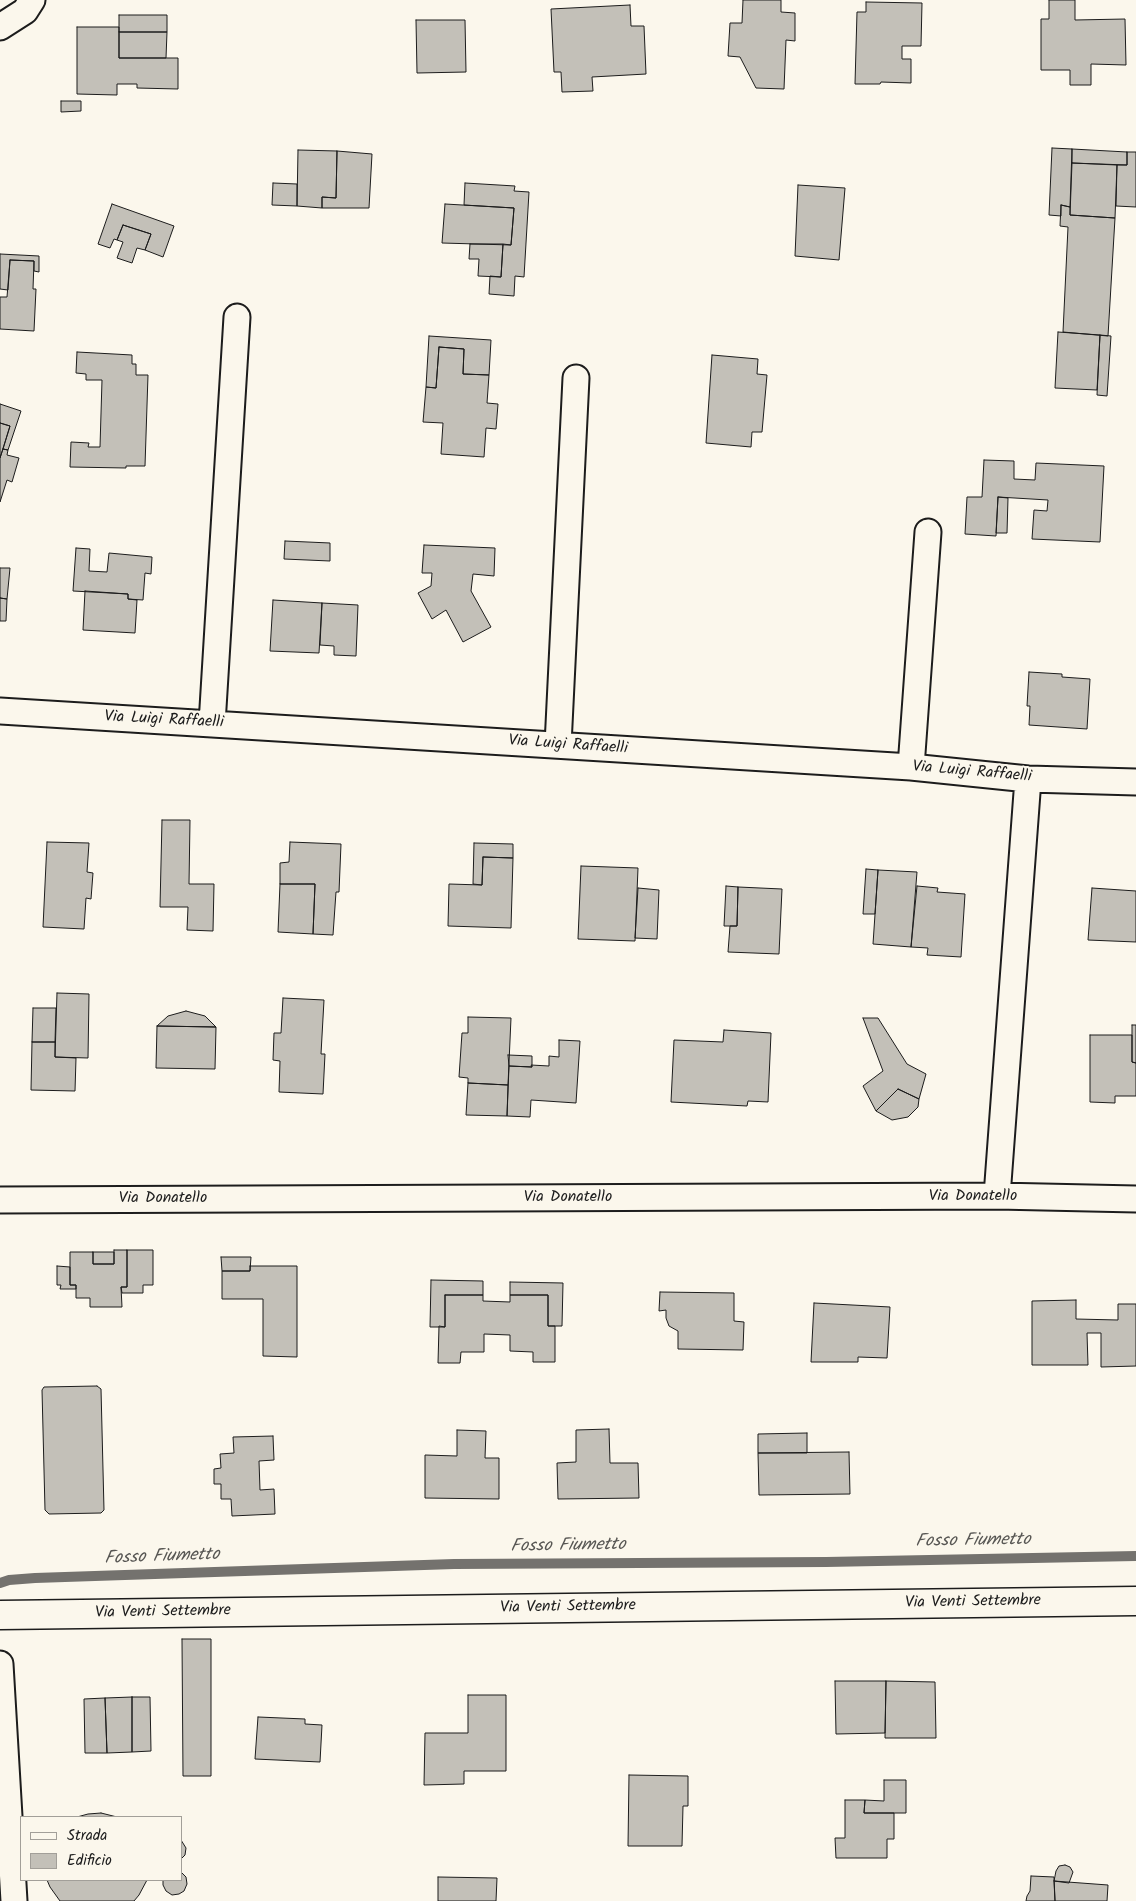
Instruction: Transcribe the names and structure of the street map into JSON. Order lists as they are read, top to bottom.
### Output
{
  "streets": {
    "street": ["Via Luigi Raffaelli", "Via Donatello", "Via Venti Settembre"]
  },
  "water": ["Fosso Fiumetto"],
  "legend": ["Strada", "Edificio"]
}
